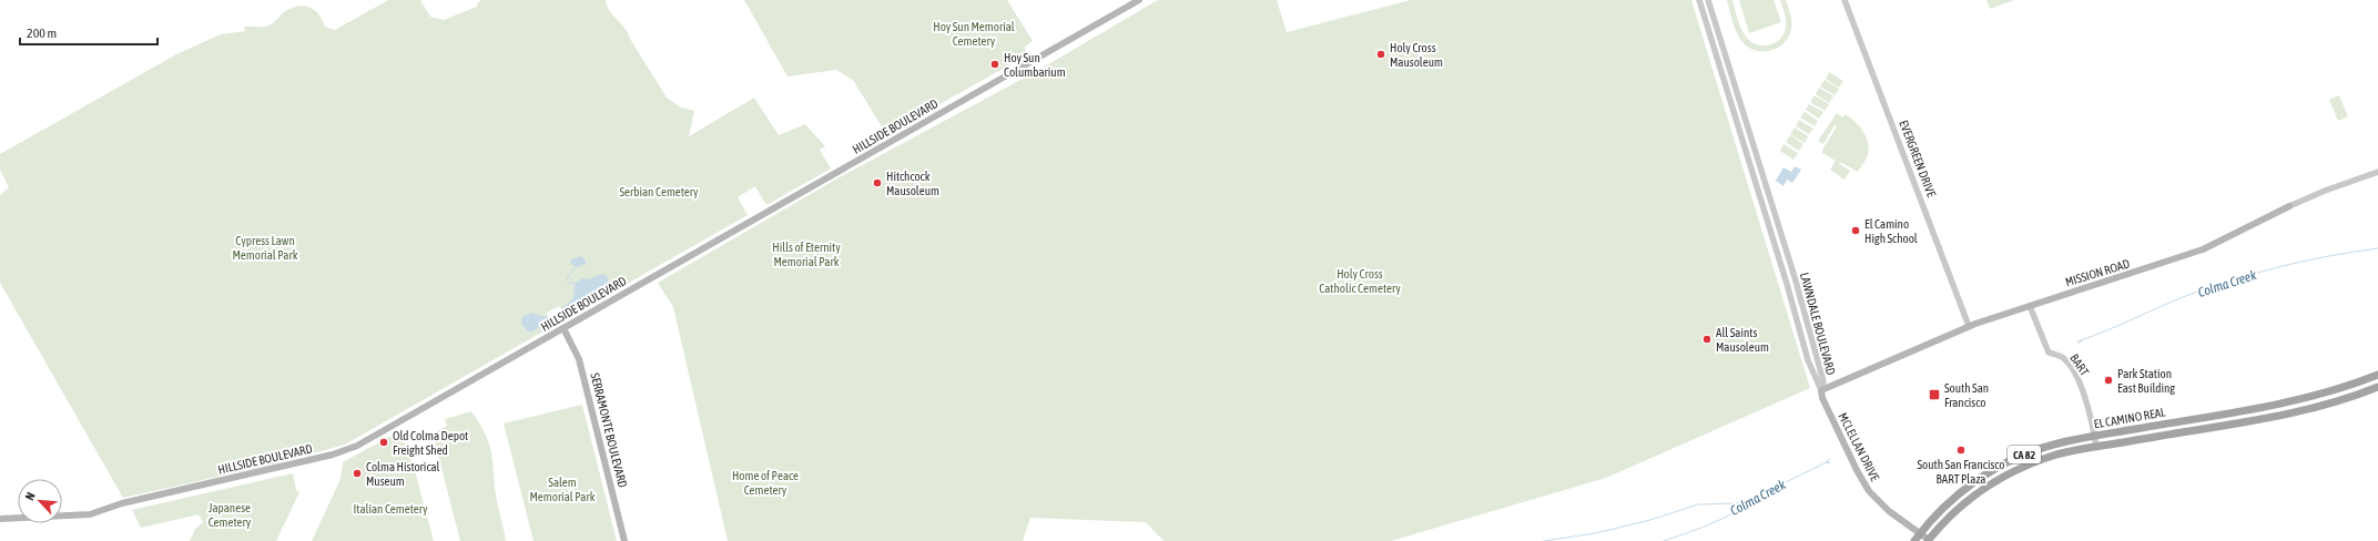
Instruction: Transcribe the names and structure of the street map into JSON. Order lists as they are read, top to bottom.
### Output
{
  "streets": {
    "main road": [
      "HILLSIDE BOULEVARD",
      "MISSION ROAD",
      "EL CAMINO REAL",
      "SERRAMONTE BOULEVARD",
      "MCLELLAN DRIVE",
      "CA 82"
    ],
    "street": ["EVERGREEN DRIVE", "LAWNDALE BOULEVARD", "BART"]
  },
  "crossings": [
    ["HILLSIDE BOULEVARD", "SERRAMONTE BOULEVARD"],
    ["EVERGREEN DRIVE", "MISSION ROAD"],
    ["MISSION ROAD", "LAWNDALE BOULEVARD"],
    ["MISSION ROAD", "BART"],
    ["MISSION ROAD", "MCLELLAN DRIVE"],
    ["LAWNDALE BOULEVARD", "MCLELLAN DRIVE"],
    ["BART", "EL CAMINO REAL"],
    ["EL CAMINO REAL", "MCLELLAN DRIVE"]
  ],
  "water": ["Colma Creek"],
  "parks": [
    "Hoy Sun Memorial Cemetery",
    "Serbian Cemetery",
    "Cypress Lawn Memorial Park",
    "Hills of Eternity Memorial Park",
    "Holy Cross Catholic Cemetery",
    "Home of Peace Cemetery",
    "Salem Memorial Park",
    "Japanese Cemetery",
    "Italian Cemetery"
  ],
  "places": {
    "other": [
      "Holy Cross Mausoleum",
      "Hoy Sun Columbarium",
      "Hitchcock Mausoleum",
      "El Camino High School",
      "All Saints Mausoleum",
      "Park Station East Building",
      "Old Colma Depot Freight Shed",
      "South San Francisco BART Plaza",
      "Colma Historical Museum"
    ],
    "transit": ["South San Francisco"]
  },
  "scale_bar": "200 m",
  "north": "top left"
}
